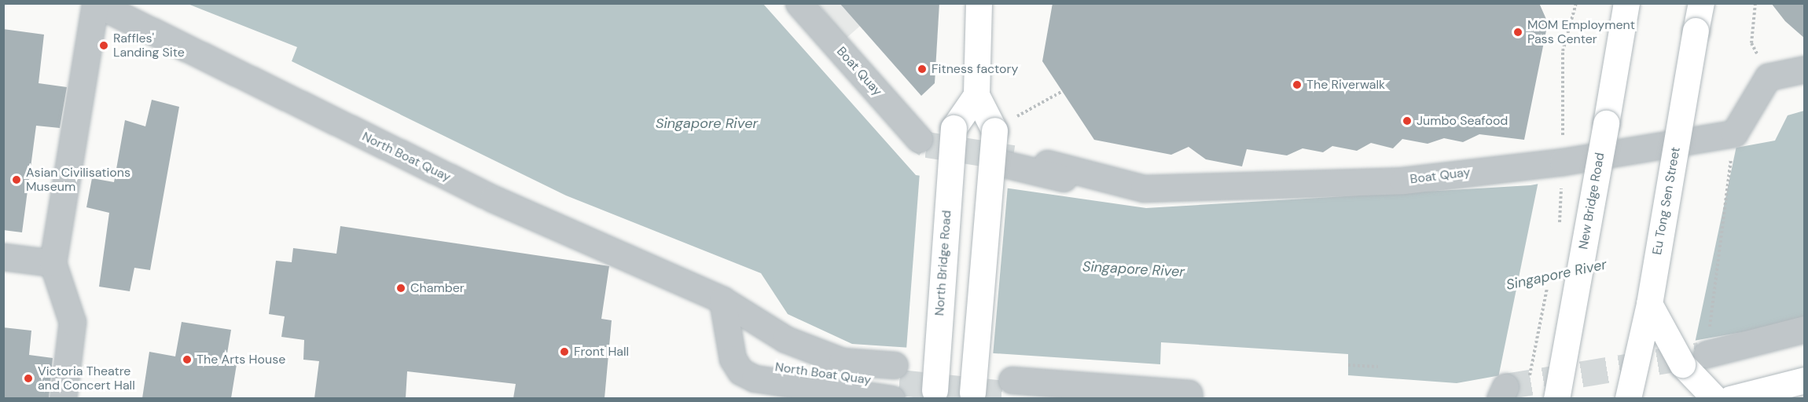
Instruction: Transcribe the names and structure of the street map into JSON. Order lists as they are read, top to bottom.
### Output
{
  "streets": {
    "main road": ["New Bridge Road", "Eu Tong Sen Street", "North Bridge Road"],
    "street": ["Boat Quay", "North Boat Quay"]
  },
  "water": ["Singapore River"],
  "places": [
    "MOM Employment Pass Center",
    "Raffles' Landing Site",
    "Fitness factory",
    "The Riverwalk",
    "Jumbo Seafood",
    "Asian Civilisations Museum",
    "Chamber",
    "Front Hall",
    "The Arts House",
    "Victoria Theatre and Concert Hall"
  ]
}
